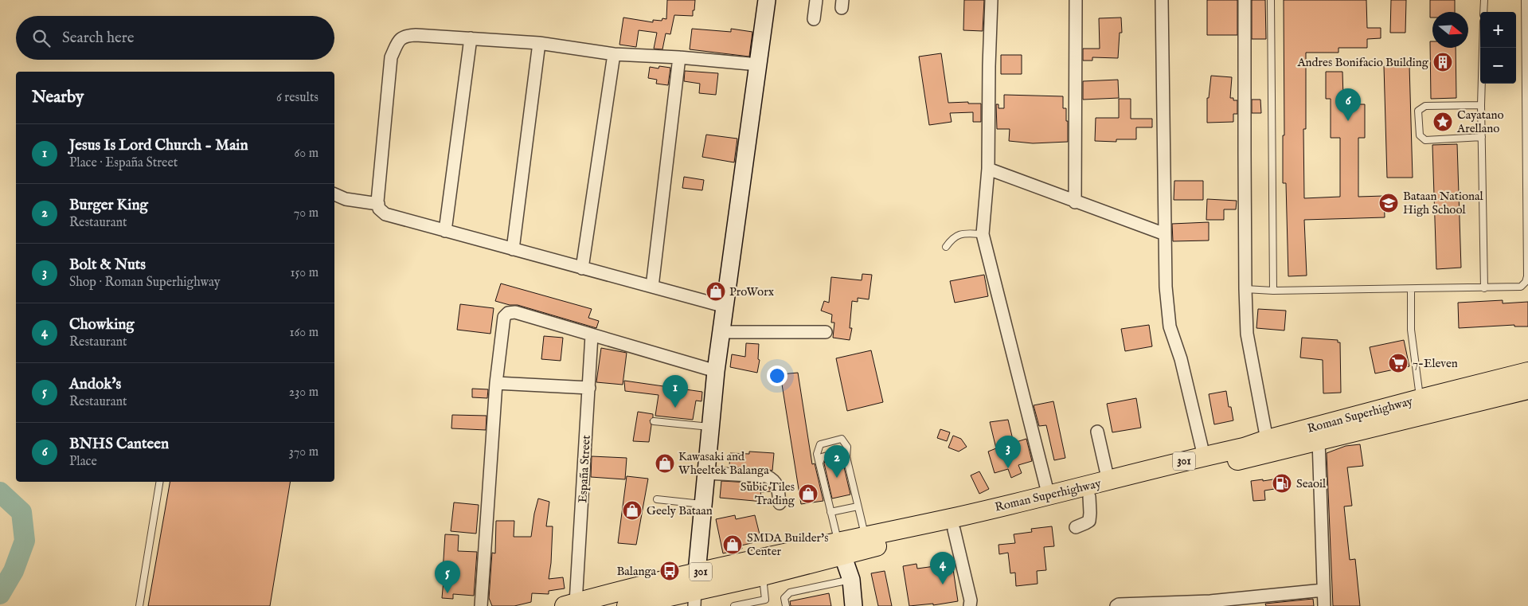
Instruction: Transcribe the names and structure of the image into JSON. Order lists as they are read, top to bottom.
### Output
{
  "streets": {
    "main road": ["Roman Superhighway", "301"],
    "street": ["España Street"]
  },
  "crossings": [
    ["Roman Superhighway", "España Street"]
  ],
  "places": {
    "building": ["Andres Bonifacio Building"],
    "place": ["Cayatano Arellano"],
    "school or university": ["Bataan National High School"],
    "shop": [
      "ProWorx",
      "Kawasaki and Wheeltek Balanga",
      "Subic Tiles Trading",
      "Geely Bataan",
      "SMDA Builder's Center"
    ],
    "supermarket": ["7-Eleven"],
    "fuel station": ["Seaoil"],
    "bus stop": ["Balanga"]
  },
  "north": "right",
  "page": {
    "map_buttons": ["+", "−"],
    "search": "Search here",
    "heading": ["Nearby", "6 results"],
    "pins": [
      "6",
      "1",
      "3",
      "2",
      "4",
      "5"
    ],
    "list": [
      {
        "mark": "1",
        "name": "Jesus Is Lord Church - Main",
        "note": "Place · España Street",
        "value": "60 m"
      },
      {
        "mark": "2",
        "name": "Burger King",
        "note": "Restaurant",
        "value": "70 m"
      },
      {
        "mark": "3",
        "name": "Bolt & Nuts",
        "note": "Shop · Roman Superhighway",
        "value": "150 m"
      },
      {
        "mark": "4",
        "name": "Chowking",
        "note": "Restaurant",
        "value": "160 m"
      },
      {
        "mark": "5",
        "name": "Andok's",
        "note": "Restaurant",
        "value": "230 m"
      },
      {
        "mark": "6",
        "name": "BNHS Canteen",
        "note": "Place",
        "value": "370 m"
      }
    ]
  }
}
